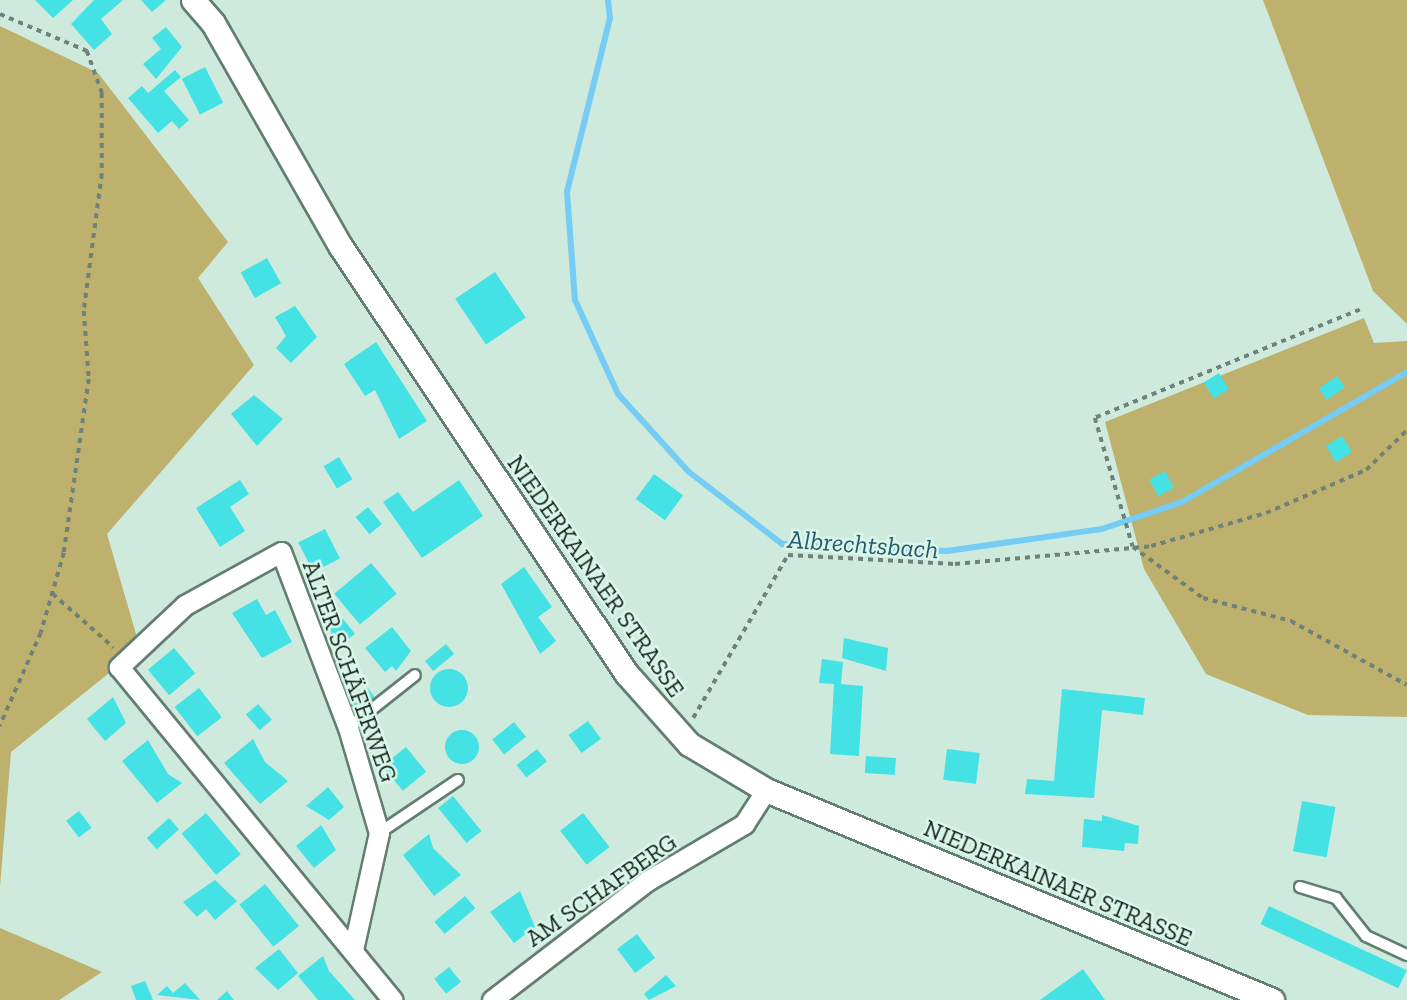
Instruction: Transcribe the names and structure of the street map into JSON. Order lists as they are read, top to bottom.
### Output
{
  "streets": {
    "street": ["NIEDERKAINAER STRASSE", "ALTER SCHÄFERWEG", "AM SCHAFBERG"]
  },
  "crossings": [
    ["NIEDERKAINAER STRASSE", "AM SCHAFBERG"]
  ],
  "water": ["Albrechtsbach"]
}
